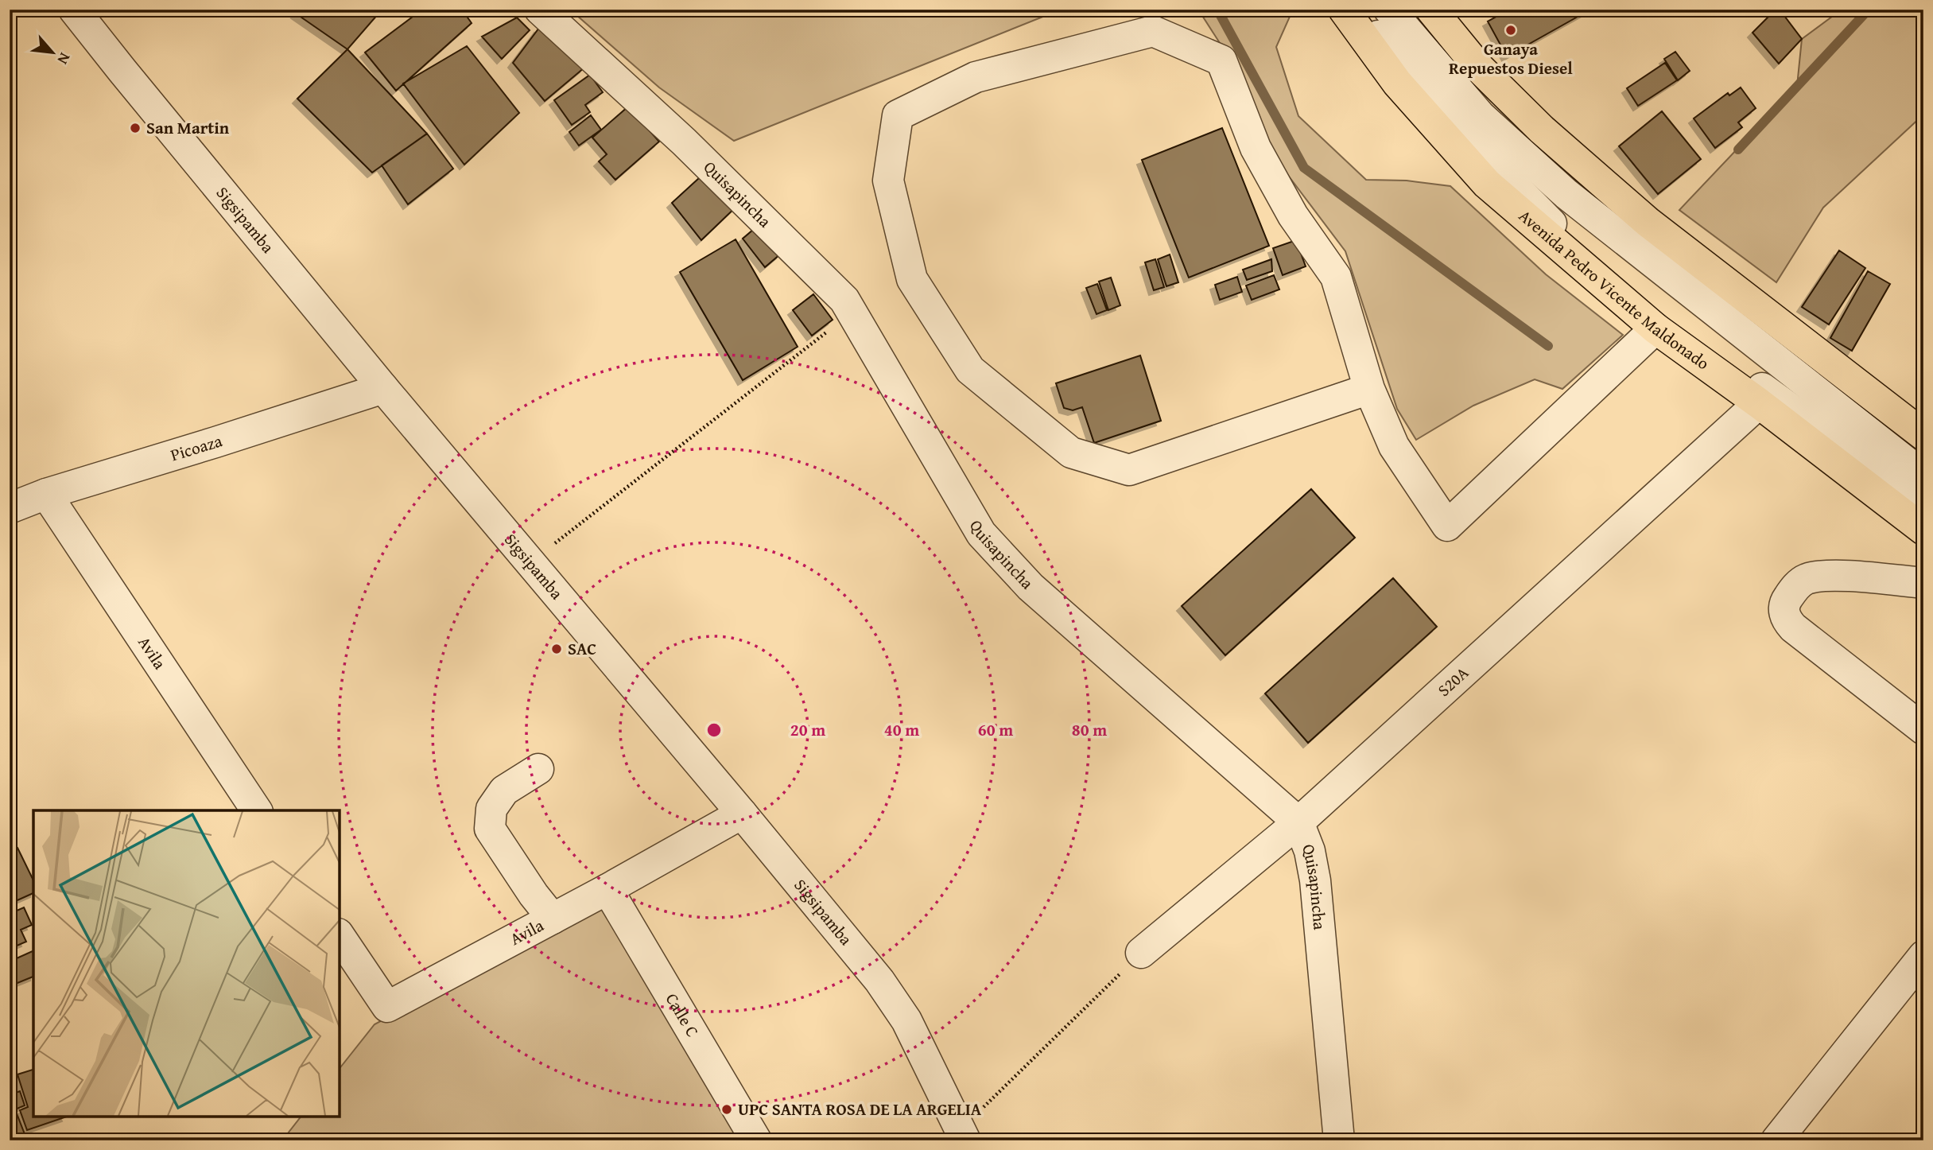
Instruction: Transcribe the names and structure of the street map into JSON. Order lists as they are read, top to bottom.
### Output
{
  "streets": {
    "main road": ["Avenida Pedro Vicente Maldonado"],
    "street": [
      "Quisapincha",
      "Sigsipamba",
      "Picoaza",
      "Avila",
      "S20A",
      "Calle C"
    ]
  },
  "crossings": [
    ["Quisapincha", "S20A"],
    ["Sigsipamba", "Picoaza"],
    ["Sigsipamba", "Avila"],
    ["Avenida Pedro Vicente Maldonado", "S20A"],
    ["Picoaza", "Avila"],
    ["Avila", "Calle C"]
  ],
  "places": [
    "Ganaya Repuestos Diesel",
    "San Martin",
    "SAC",
    "UPC SANTA ROSA DE LA ARGELIA"
  ],
  "north": "bottom right",
  "rings": [
    "20 m",
    "40 m",
    "60 m",
    "80 m"
  ]
}
